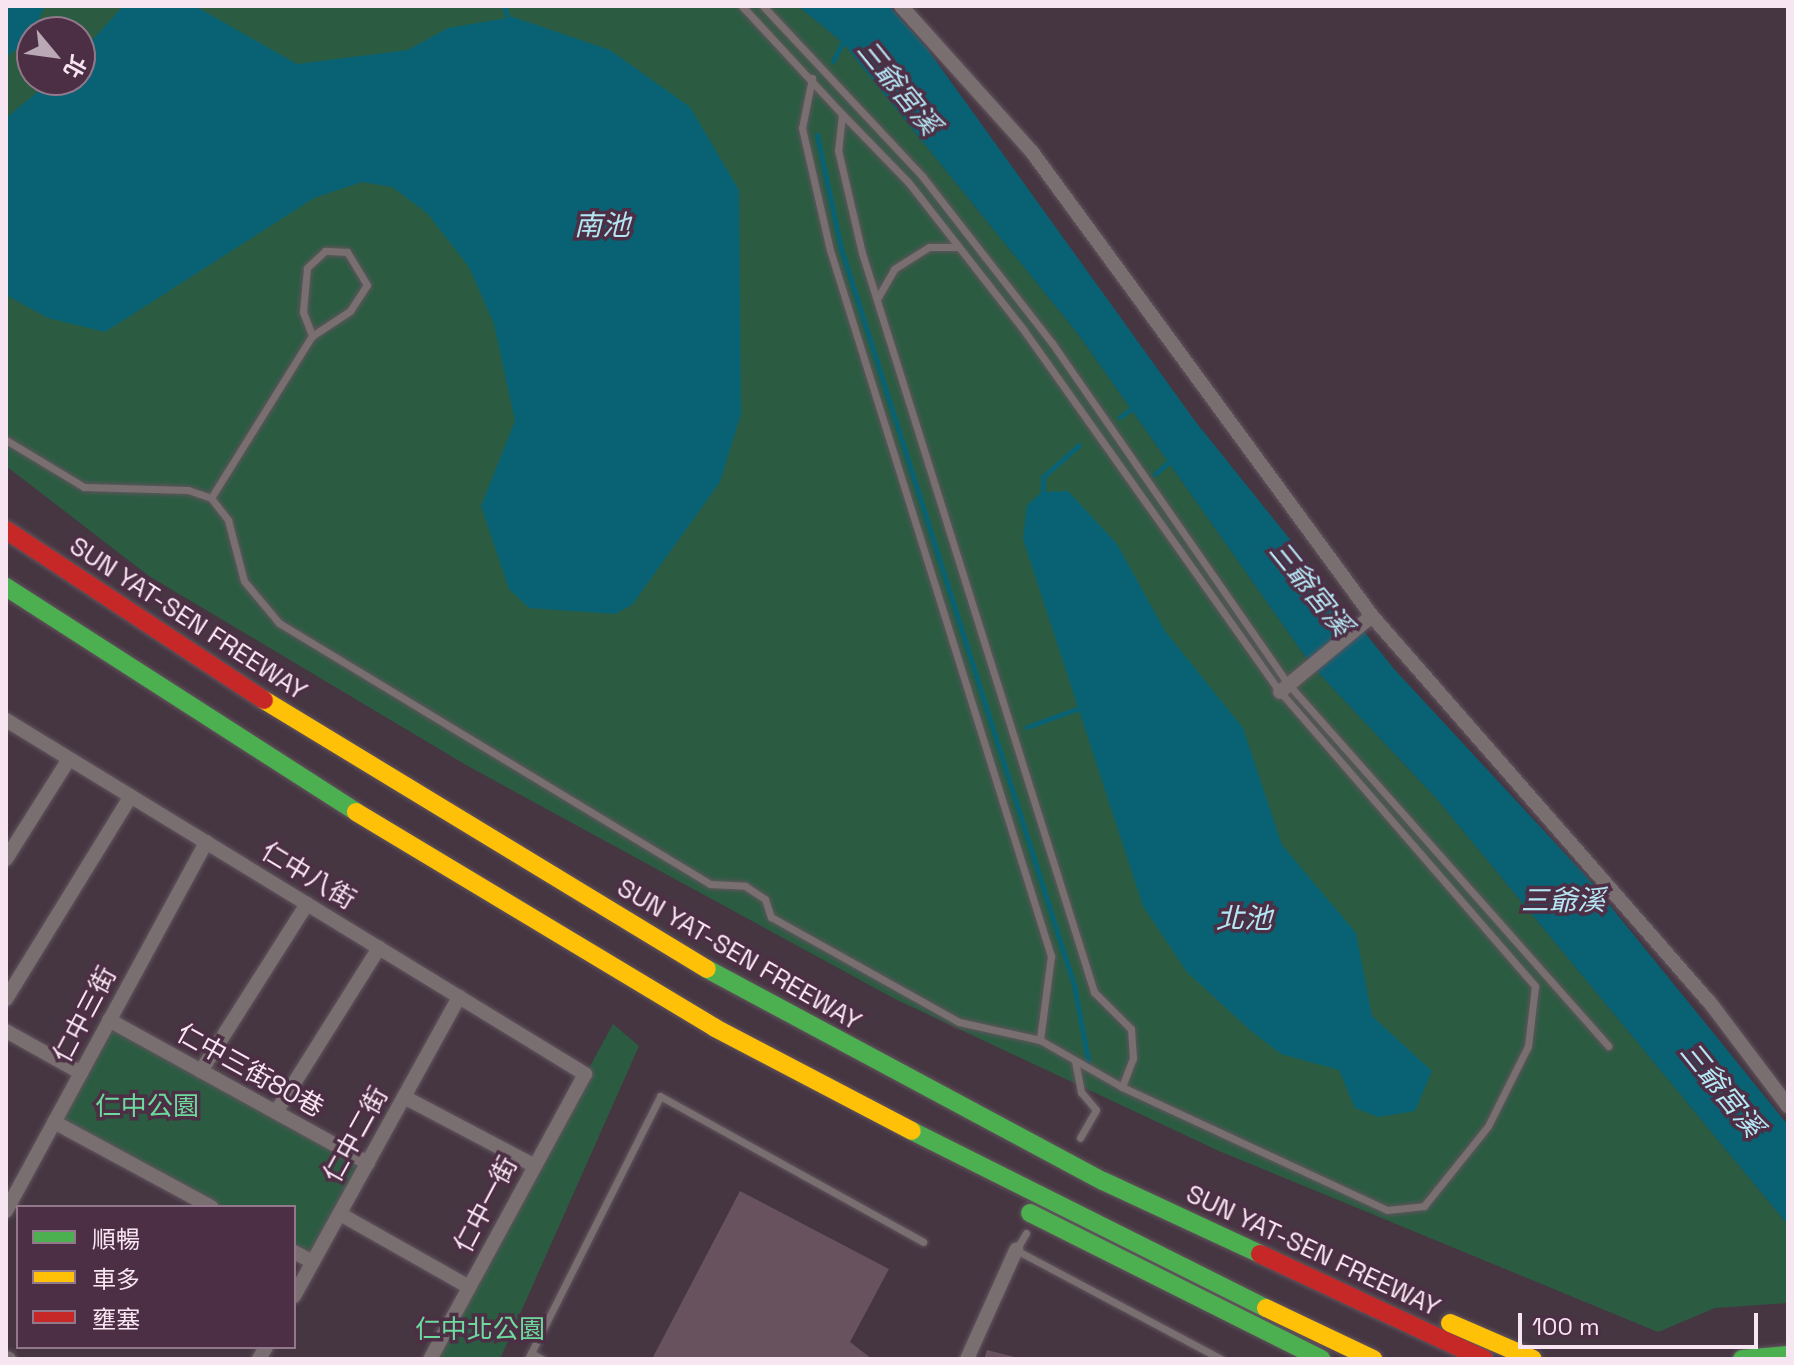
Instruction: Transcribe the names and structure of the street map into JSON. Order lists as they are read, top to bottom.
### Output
{
  "streets": {
    "highway": ["SUN YAT-SEN FREEWAY"],
    "street": [
      "仁中八街",
      "仁中三街",
      "仁中三街80巷",
      "仁中二街",
      "仁中一街"
    ]
  },
  "crossings": [
    ["仁中八街", "仁中三街"],
    ["仁中八街", "仁中二街"],
    ["仁中八街", "仁中一街"],
    ["仁中三街", "仁中三街80巷"],
    ["仁中三街80巷", "仁中二街"]
  ],
  "water": [
    "三爺宮溪",
    "南池",
    "三爺溪",
    "北池"
  ],
  "parks": ["仁中公園", "仁中北公園"],
  "legend": ["順暢", "車多", "壅塞"],
  "scale_bar": "100 m",
  "north": "bottom right"
}
